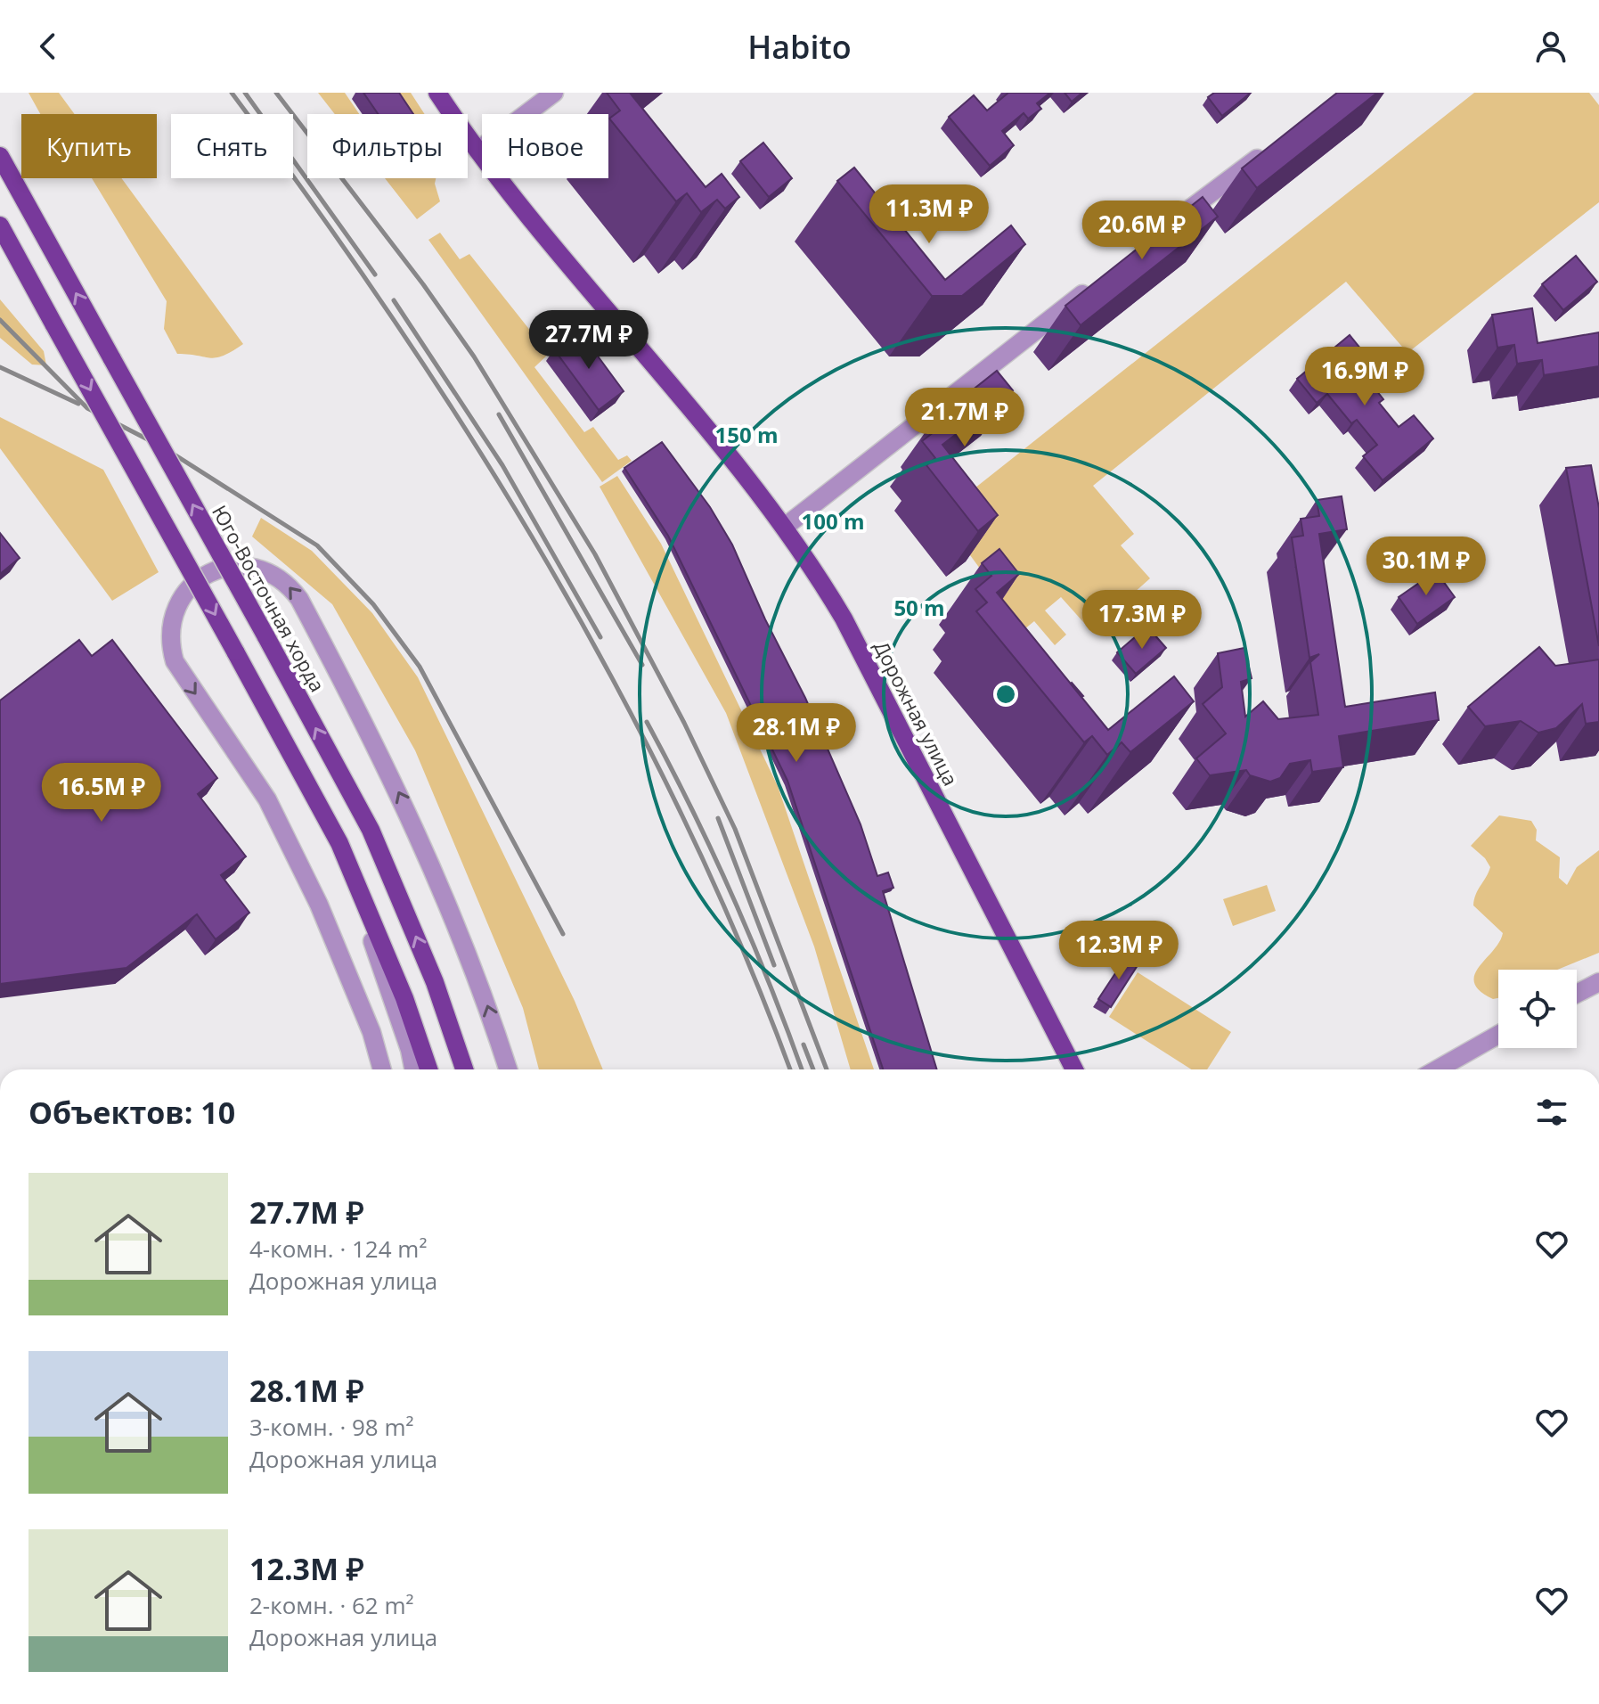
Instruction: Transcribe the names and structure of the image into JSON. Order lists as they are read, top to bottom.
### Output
{
  "streets": {
    "main road": ["Юго-Восточная хорда", "Дорожная улица"]
  },
  "page": {
    "header": "Habito",
    "chip": [
      "Купить",
      "Снять",
      "Фильтры",
      "Новое"
    ],
    "price": [
      "11.3M ₽",
      "20.6M ₽",
      "27.7M ₽",
      "16.9M ₽",
      "21.7M ₽",
      "30.1M ₽",
      "17.3M ₽",
      "28.1M ₽",
      "16.5M ₽",
      "12.3M ₽"
    ],
    "heading": "Объектов: 10",
    "list": [
      {
        "name": "27.7M ₽",
        "note": "4-комн. · 124 m² · Дорожная улица"
      },
      {
        "name": "28.1M ₽",
        "note": "3-комн. · 98 m² · Дорожная улица"
      },
      {
        "name": "12.3M ₽",
        "note": "2-комн. · 62 m² · Дорожная улица"
      }
    ]
  },
  "rings": ["150 m", "100 m", "50 m"]
}
